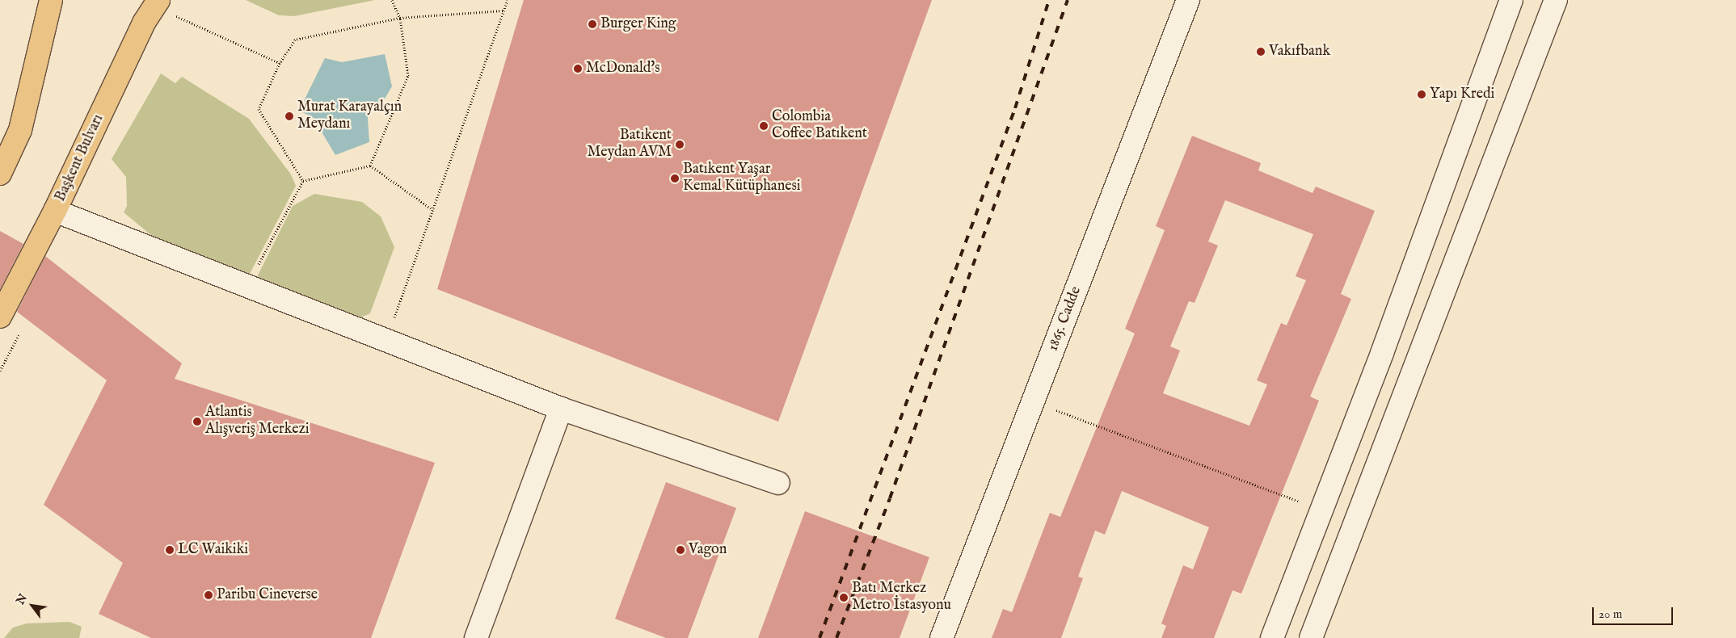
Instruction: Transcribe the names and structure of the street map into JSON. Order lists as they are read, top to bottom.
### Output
{
  "streets": {
    "main road": ["Başkent Bulvarı"],
    "street": ["1865. Cadde"]
  },
  "places": [
    "Burger King",
    "Vakıfbank",
    "McDonald's",
    "Yapı Kredi",
    "Murat Karayalçın Meydanı",
    "Colombia Coffee Batıkent",
    "Batıkent Meydan AVM",
    "Batıkent Yaşar Kemal Kütüphanesi",
    "Atlantis Alışveriş Merkezi",
    "LC Waikiki",
    "Vagon",
    "Paribu Cineverse",
    "Batı Merkez Metro İstasyonu"
  ],
  "scale_bar": "20 m",
  "north": "top left"
}
